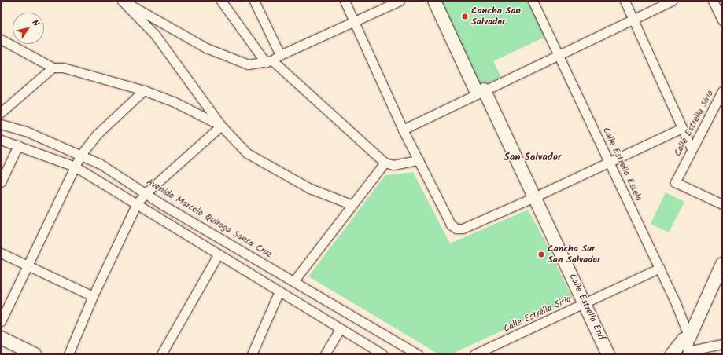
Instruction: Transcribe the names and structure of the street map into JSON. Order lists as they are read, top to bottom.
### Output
{
  "streets": {
    "street": [
      "Calle Estrella Sirio",
      "Calle Estrella Estela",
      "Avenida Marcelo Quiroga Santa Cruz",
      "Calle Estrella Enif"
    ]
  },
  "crossings": [
    ["Calle Estrella Sirio", "Calle Estrella Estela"],
    ["Calle Estrella Sirio", "Calle Estrella Enif"]
  ],
  "districts": ["San Salvador"],
  "places": ["Cancha San Salvador", "Cancha Sur San Salvador"],
  "north": "top right"
}
